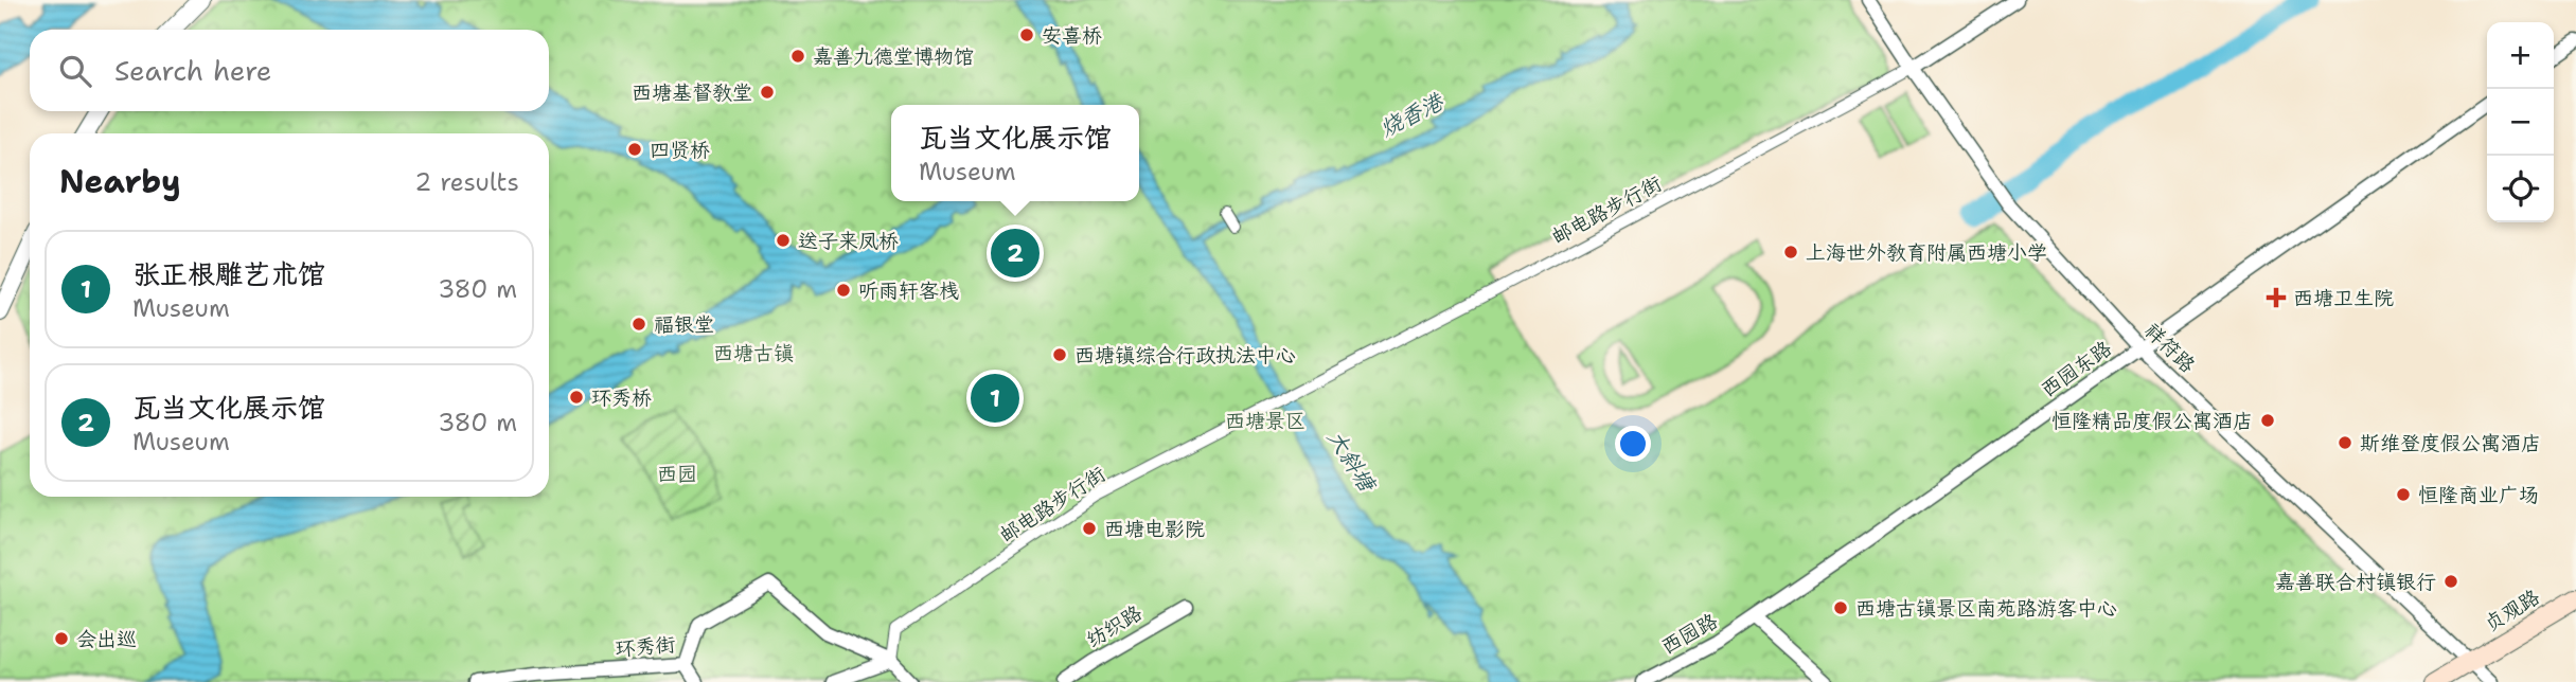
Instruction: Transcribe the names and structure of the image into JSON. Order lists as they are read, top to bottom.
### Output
{
  "streets": {
    "main road": ["贞观路"],
    "street": [
      "邮电路步行街",
      "祥符路",
      "西园东路",
      "纺织路",
      "西园路",
      "环秀街"
    ]
  },
  "crossings": [
    ["邮电路步行街", "祥符路"],
    ["邮电路步行街", "环秀街"],
    ["祥符路", "西园东路"],
    ["祥符路", "贞观路"],
    ["西园东路", "西园路"]
  ],
  "water": ["烧香港", "大斜塘"],
  "parks": ["西塘古镇", "西塘景区", "西园"],
  "places": {
    "other": [
      "安喜桥",
      "嘉善九德堂博物馆",
      "西塘基督教堂",
      "四贤桥",
      "送子来凤桥",
      "上海世外教育附属西塘小学",
      "听雨轩客栈",
      "福银堂",
      "西塘镇综合行政执法中心",
      "环秀桥",
      "恒隆精品度假公寓酒店",
      "斯维登度假公寓酒店",
      "恒隆商业广场",
      "西塘电影院",
      "嘉善联合村镇银行",
      "西塘古镇景区南苑路游客中心",
      "会出巡"
    ],
    "health": ["西塘卫生院"]
  },
  "page": {
    "map_buttons": ["+", "−"],
    "search": "Search here",
    "popup": ["瓦当文化展示馆", "Museum"],
    "heading": ["Nearby", "2 results"],
    "pins": ["2", "1"],
    "list": [
      {
        "mark": "1",
        "name": "张正根雕艺术馆",
        "note": "Museum",
        "value": "380 m"
      },
      {
        "mark": "2",
        "name": "瓦当文化展示馆",
        "note": "Museum",
        "value": "380 m"
      }
    ]
  }
}
